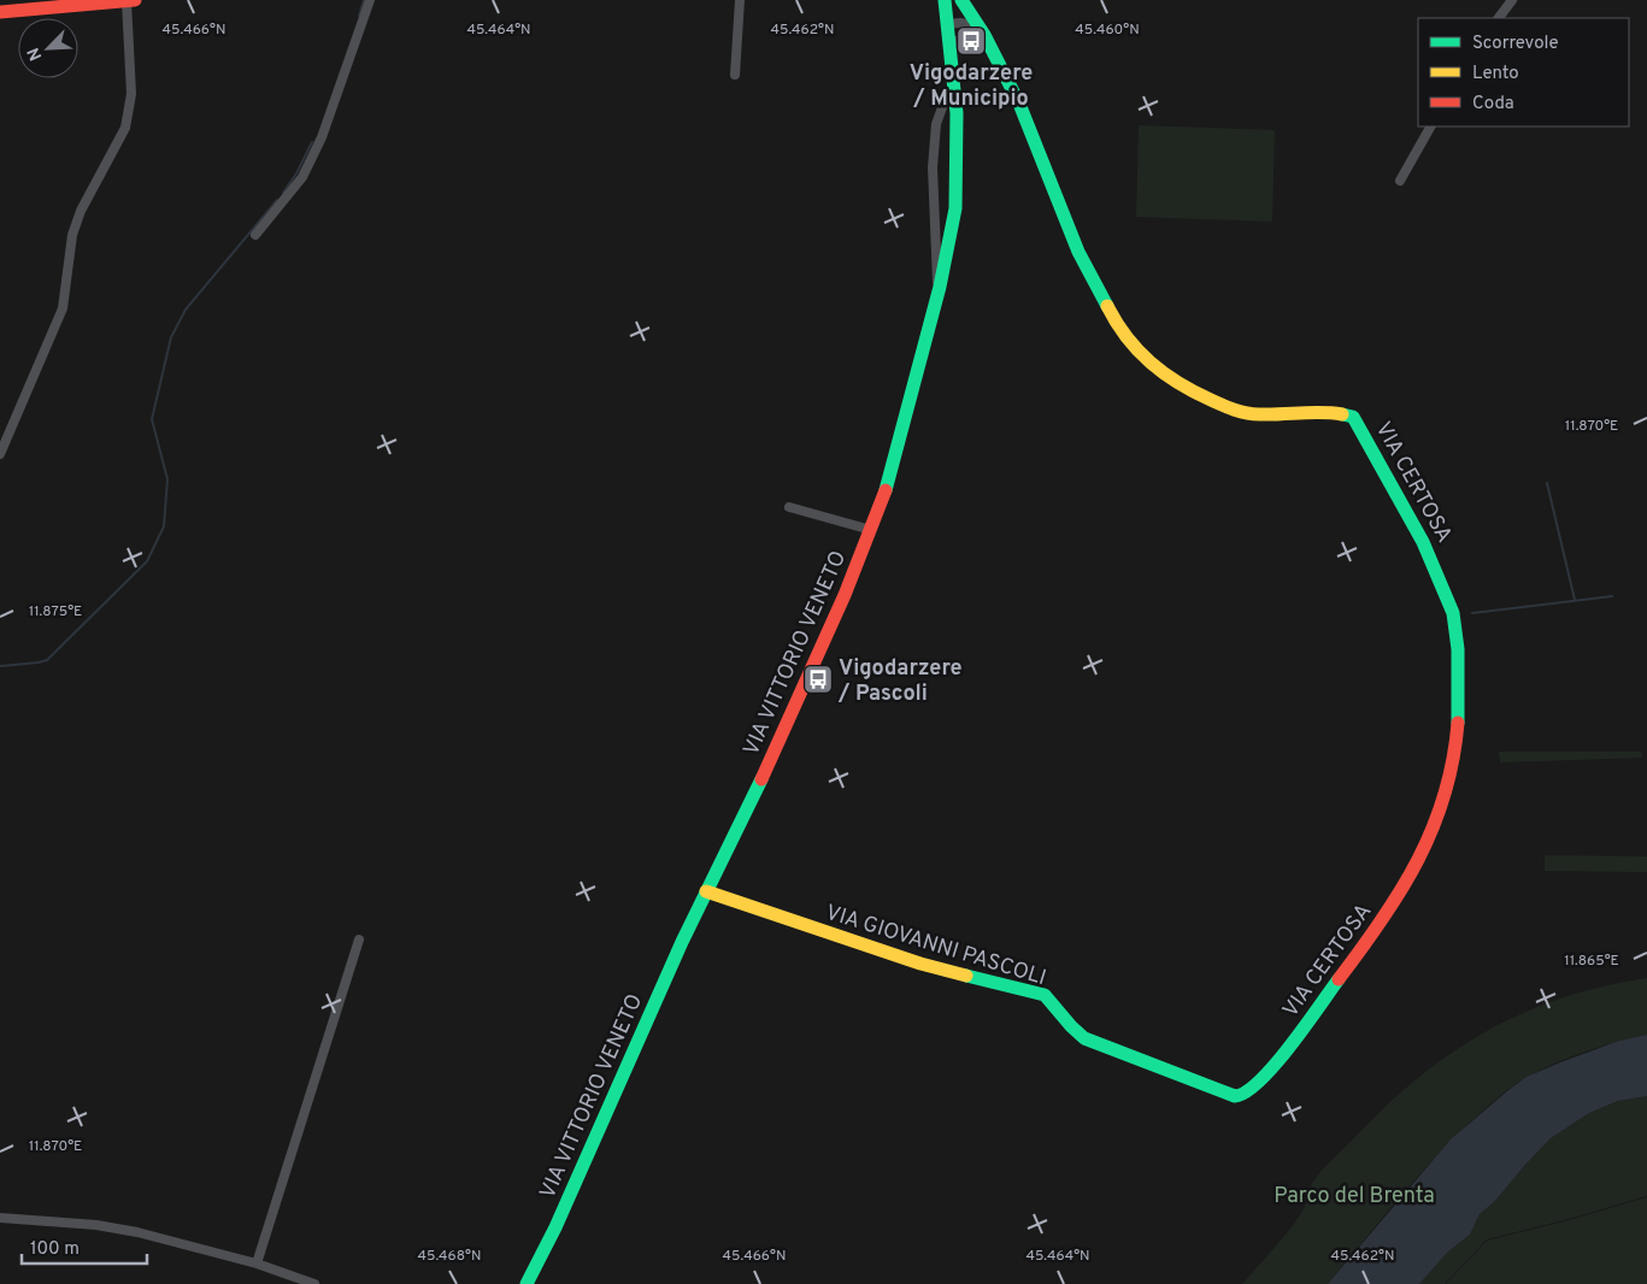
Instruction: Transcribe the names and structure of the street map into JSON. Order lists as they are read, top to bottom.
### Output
{
  "streets": {
    "street": ["VIA CERTOSA", "VIA VITTORIO VENETO", "VIA GIOVANNI PASCOLI"]
  },
  "crossings": [
    ["VIA CERTOSA", "VIA GIOVANNI PASCOLI"],
    ["VIA VITTORIO VENETO", "VIA GIOVANNI PASCOLI"]
  ],
  "parks": ["Parco del Brenta"],
  "places": {
    "bus stop": ["Vigodarzere / Municipio", "Vigodarzere / Pascoli"]
  },
  "legend": ["Scorrevole", "Lento", "Coda"],
  "scale_bar": "100 m",
  "north": "bottom left",
  "coordinates": [
    "45.466°N",
    "45.464°N",
    "45.462°N",
    "45.460°N",
    "11.870°E",
    "11.875°E",
    "11.865°E",
    "45.468°N"
  ]
}
